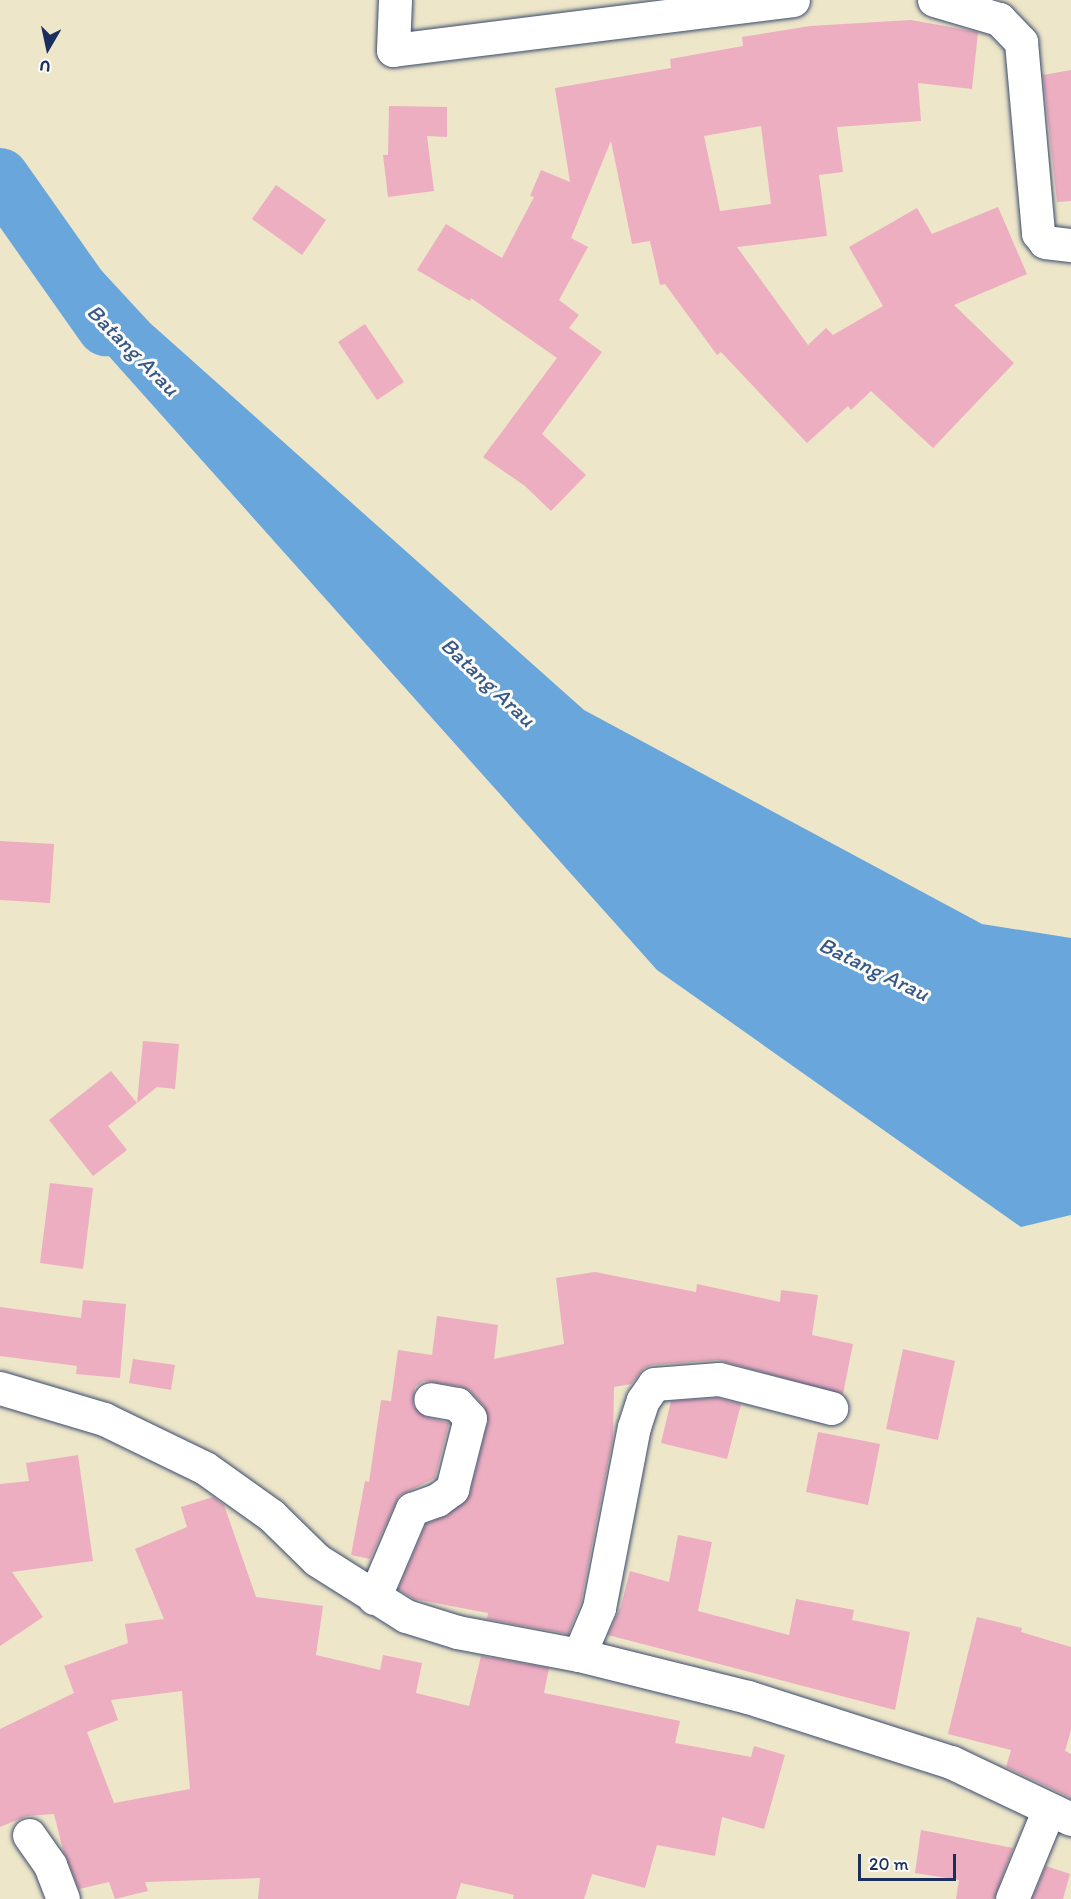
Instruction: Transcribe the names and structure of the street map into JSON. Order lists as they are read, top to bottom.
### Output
{
  "water": ["Batang Arau"],
  "scale_bar": "20 m",
  "north": "bottom"
}
